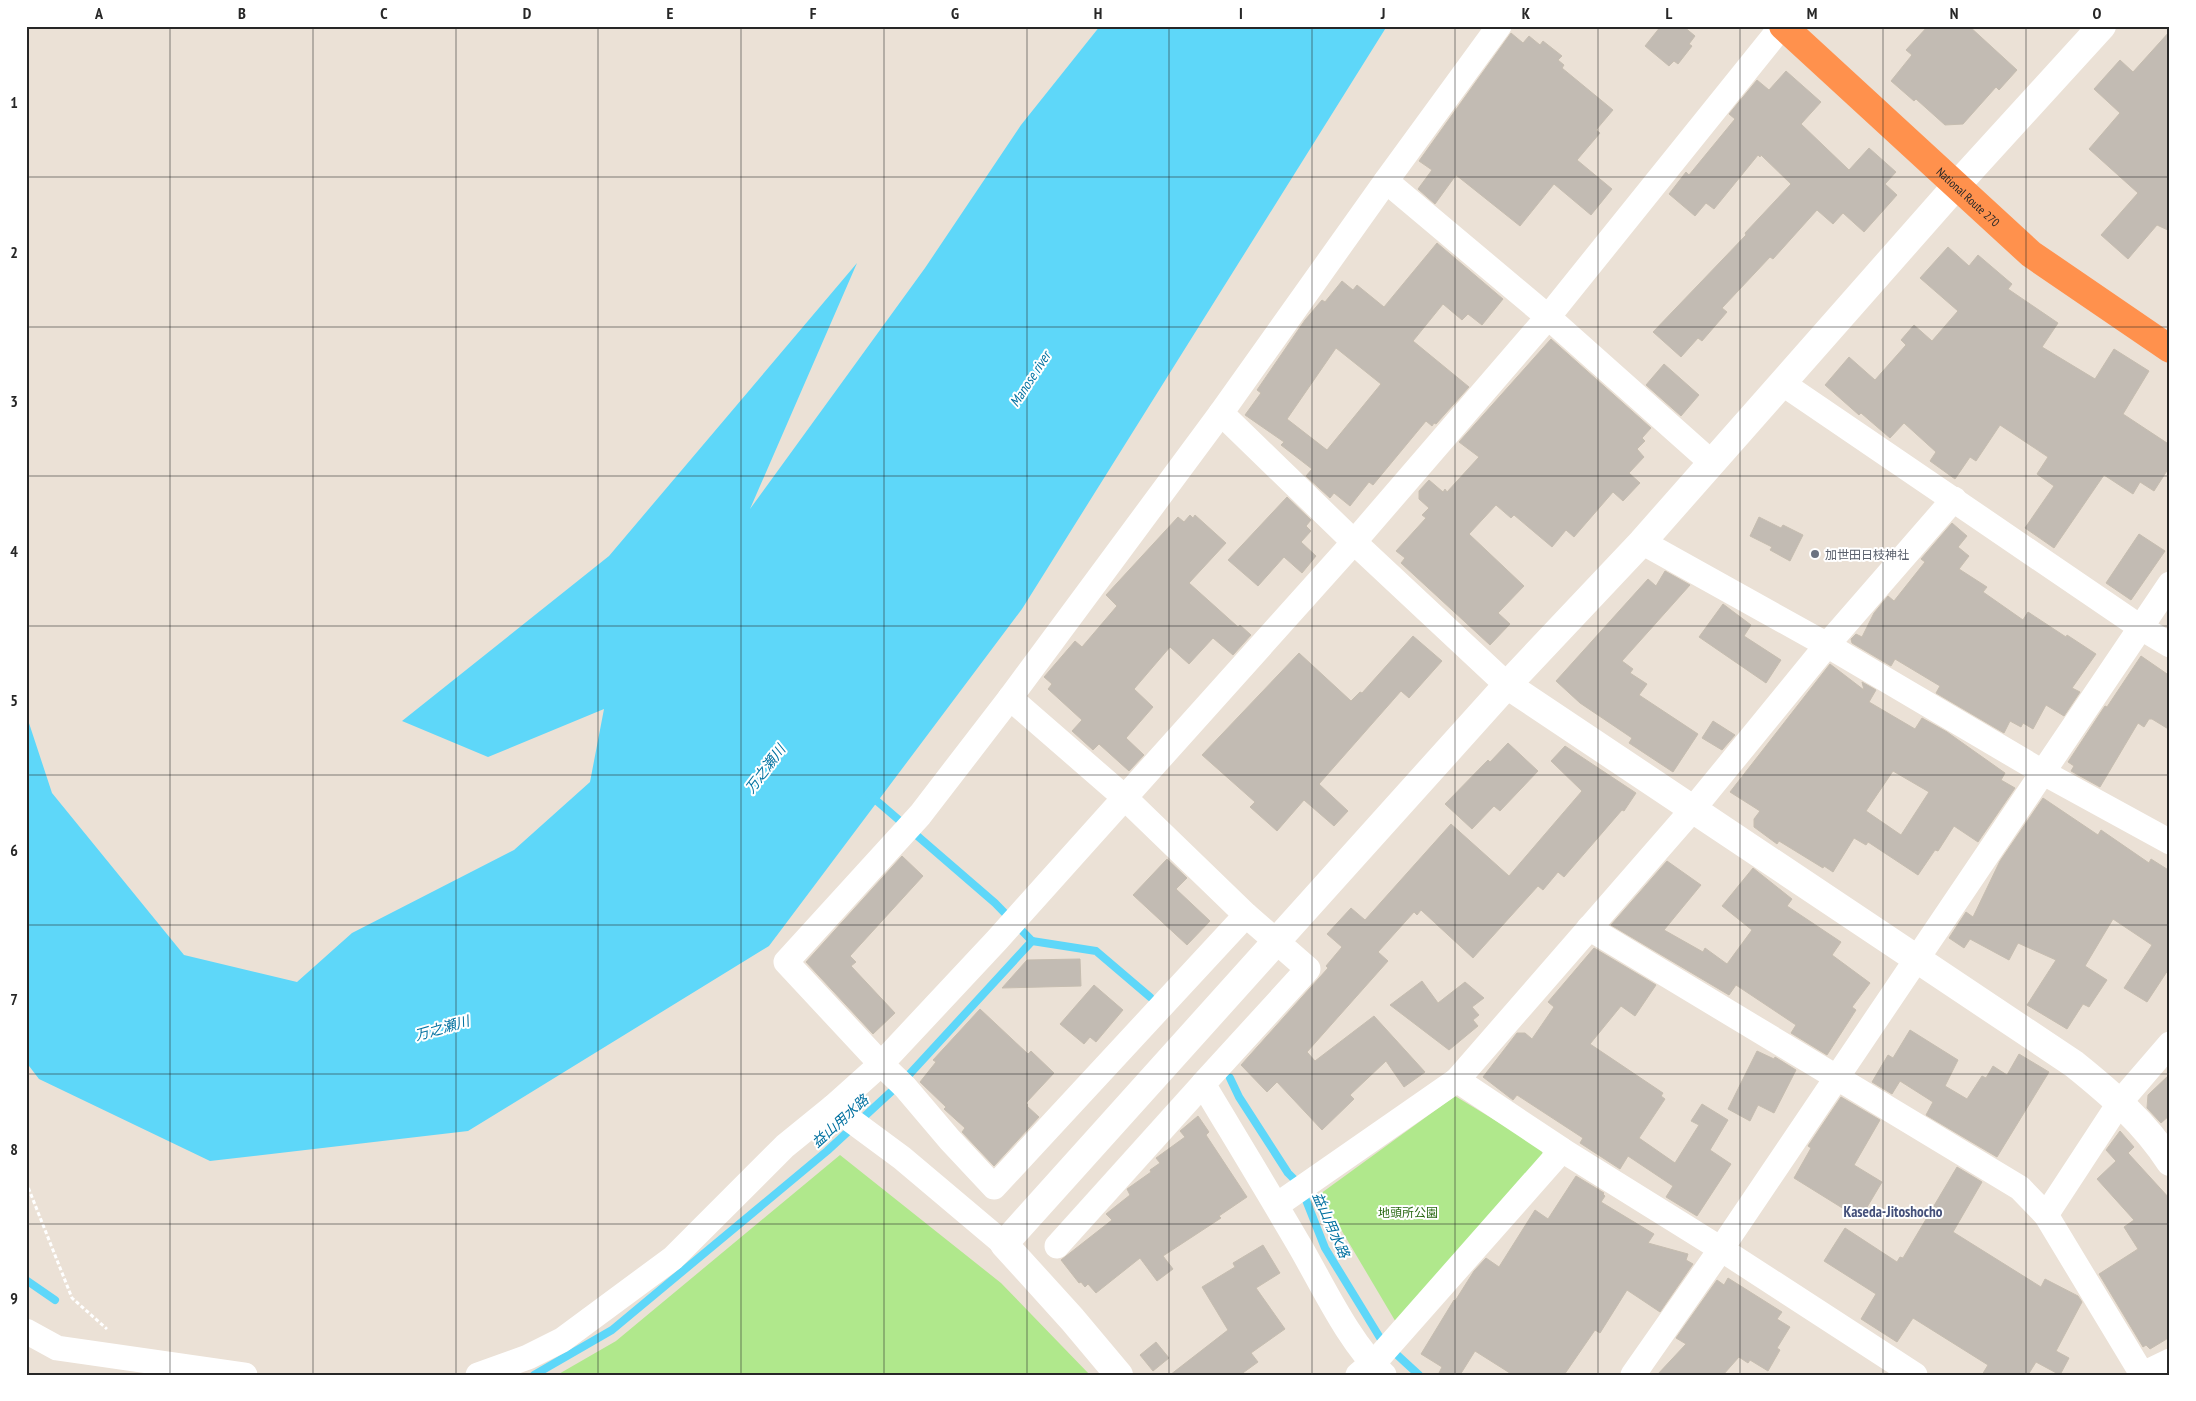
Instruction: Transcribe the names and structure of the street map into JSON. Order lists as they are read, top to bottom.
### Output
{
  "streets": {
    "highway": ["National Route 270"]
  },
  "districts": ["Kaseda-Jitoshocho"],
  "water": ["Manose river", "万之瀬川", "益山用水路"],
  "parks": ["地頭所公園"],
  "places": ["加世田日枝神社"],
  "grid": {
    "columns": [
      "A",
      "B",
      "C",
      "D",
      "E",
      "F",
      "G",
      "H",
      "I",
      "J",
      "K",
      "L",
      "M",
      "N",
      "O"
    ],
    "rows": [
      "1",
      "2",
      "3",
      "4",
      "5",
      "6",
      "7",
      "8",
      "9"
    ]
  }
}
